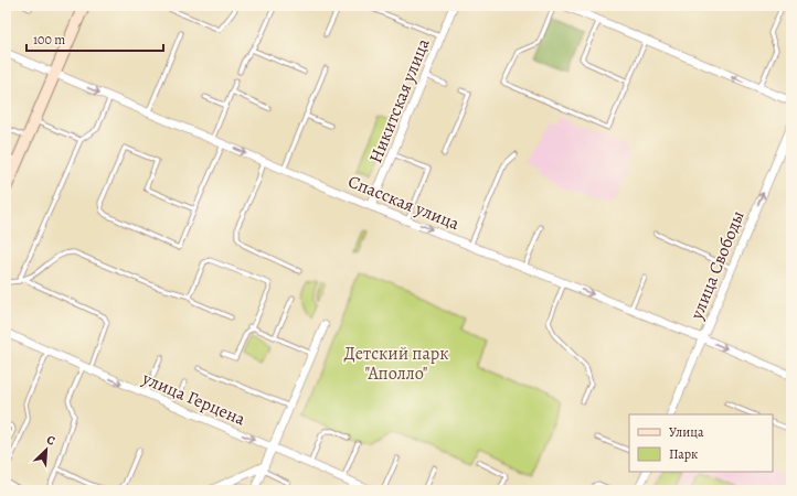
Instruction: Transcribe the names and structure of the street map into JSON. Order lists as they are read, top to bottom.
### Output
{
  "streets": {
    "street": [
      "Никитская улица",
      "Спасская улица",
      "улица Свободы",
      "улица Герцена"
    ]
  },
  "crossings": [
    ["Никитская улица", "Спасская улица"],
    ["Спасская улица", "улица Свободы"]
  ],
  "one_way": ["Спасская улица", "улица Свободы", "улица Герцена"],
  "parks": ["Детский парк \"Аполло\""],
  "legend": ["Улица", "Парк"],
  "scale_bar": "100 m",
  "north": "top right"
}
